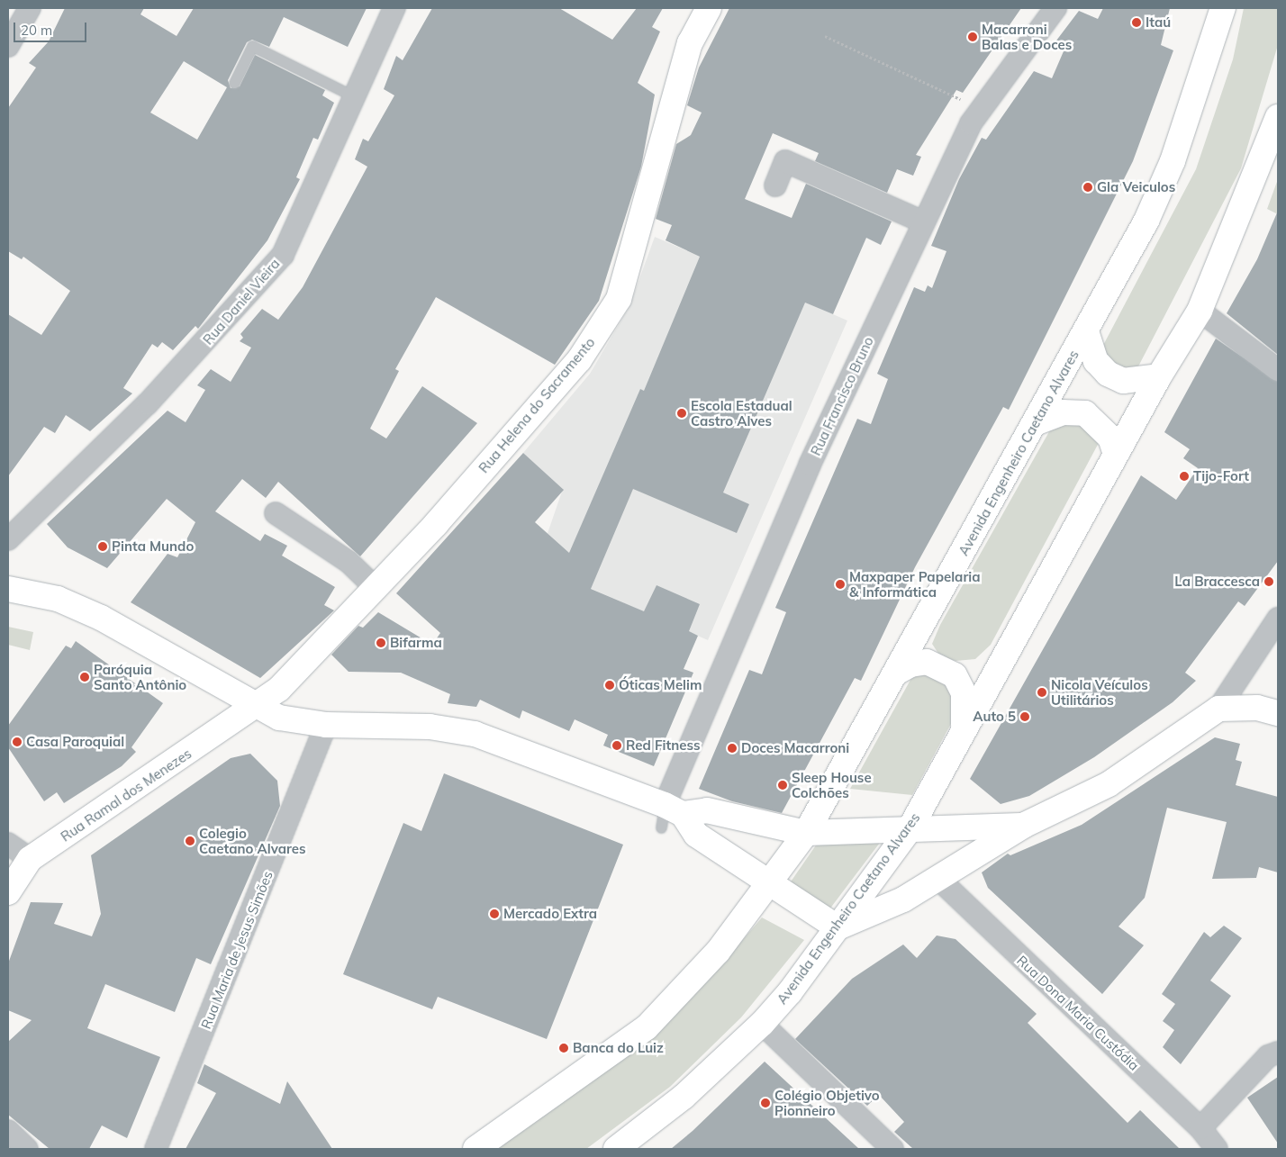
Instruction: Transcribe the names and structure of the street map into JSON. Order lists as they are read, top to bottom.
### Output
{
  "streets": {
    "main road": ["Rua Helena do Sacramento", "Avenida Engenheiro Caetano Alvares", "Rua Ramal dos Menezes"],
    "street": [
      "Rua Daniel Vieira",
      "Rua Francisco Bruno",
      "Rua Maria de Jesus Simões",
      "Rua Dona Maria Custódia"
    ]
  },
  "crossings": [
    ["Rua Helena do Sacramento", "Rua Ramal dos Menezes"]
  ],
  "places": [
    "Itaú",
    "Macarroni Balas e Doces",
    "Gla Veiculos",
    "Escola Estadual Castro Alves",
    "Tijo-Fort",
    "Pinta Mundo",
    "La Braccesca",
    "Maxpaper Papelaria & Informática",
    "Bifarma",
    "Paróquia Santo Antônio",
    "Óticas Melim",
    "Nicola Veículos Utilitários",
    "Auto 5",
    "Casa Paroquial",
    "Red Fitness",
    "Doces Macarroni",
    "Sleep House Colchões",
    "Colegio Caetano Alvares",
    "Mercado Extra",
    "Banca do Luiz",
    "Colégio Objetivo Pionneiro"
  ],
  "scale_bar": "20 m"
}
